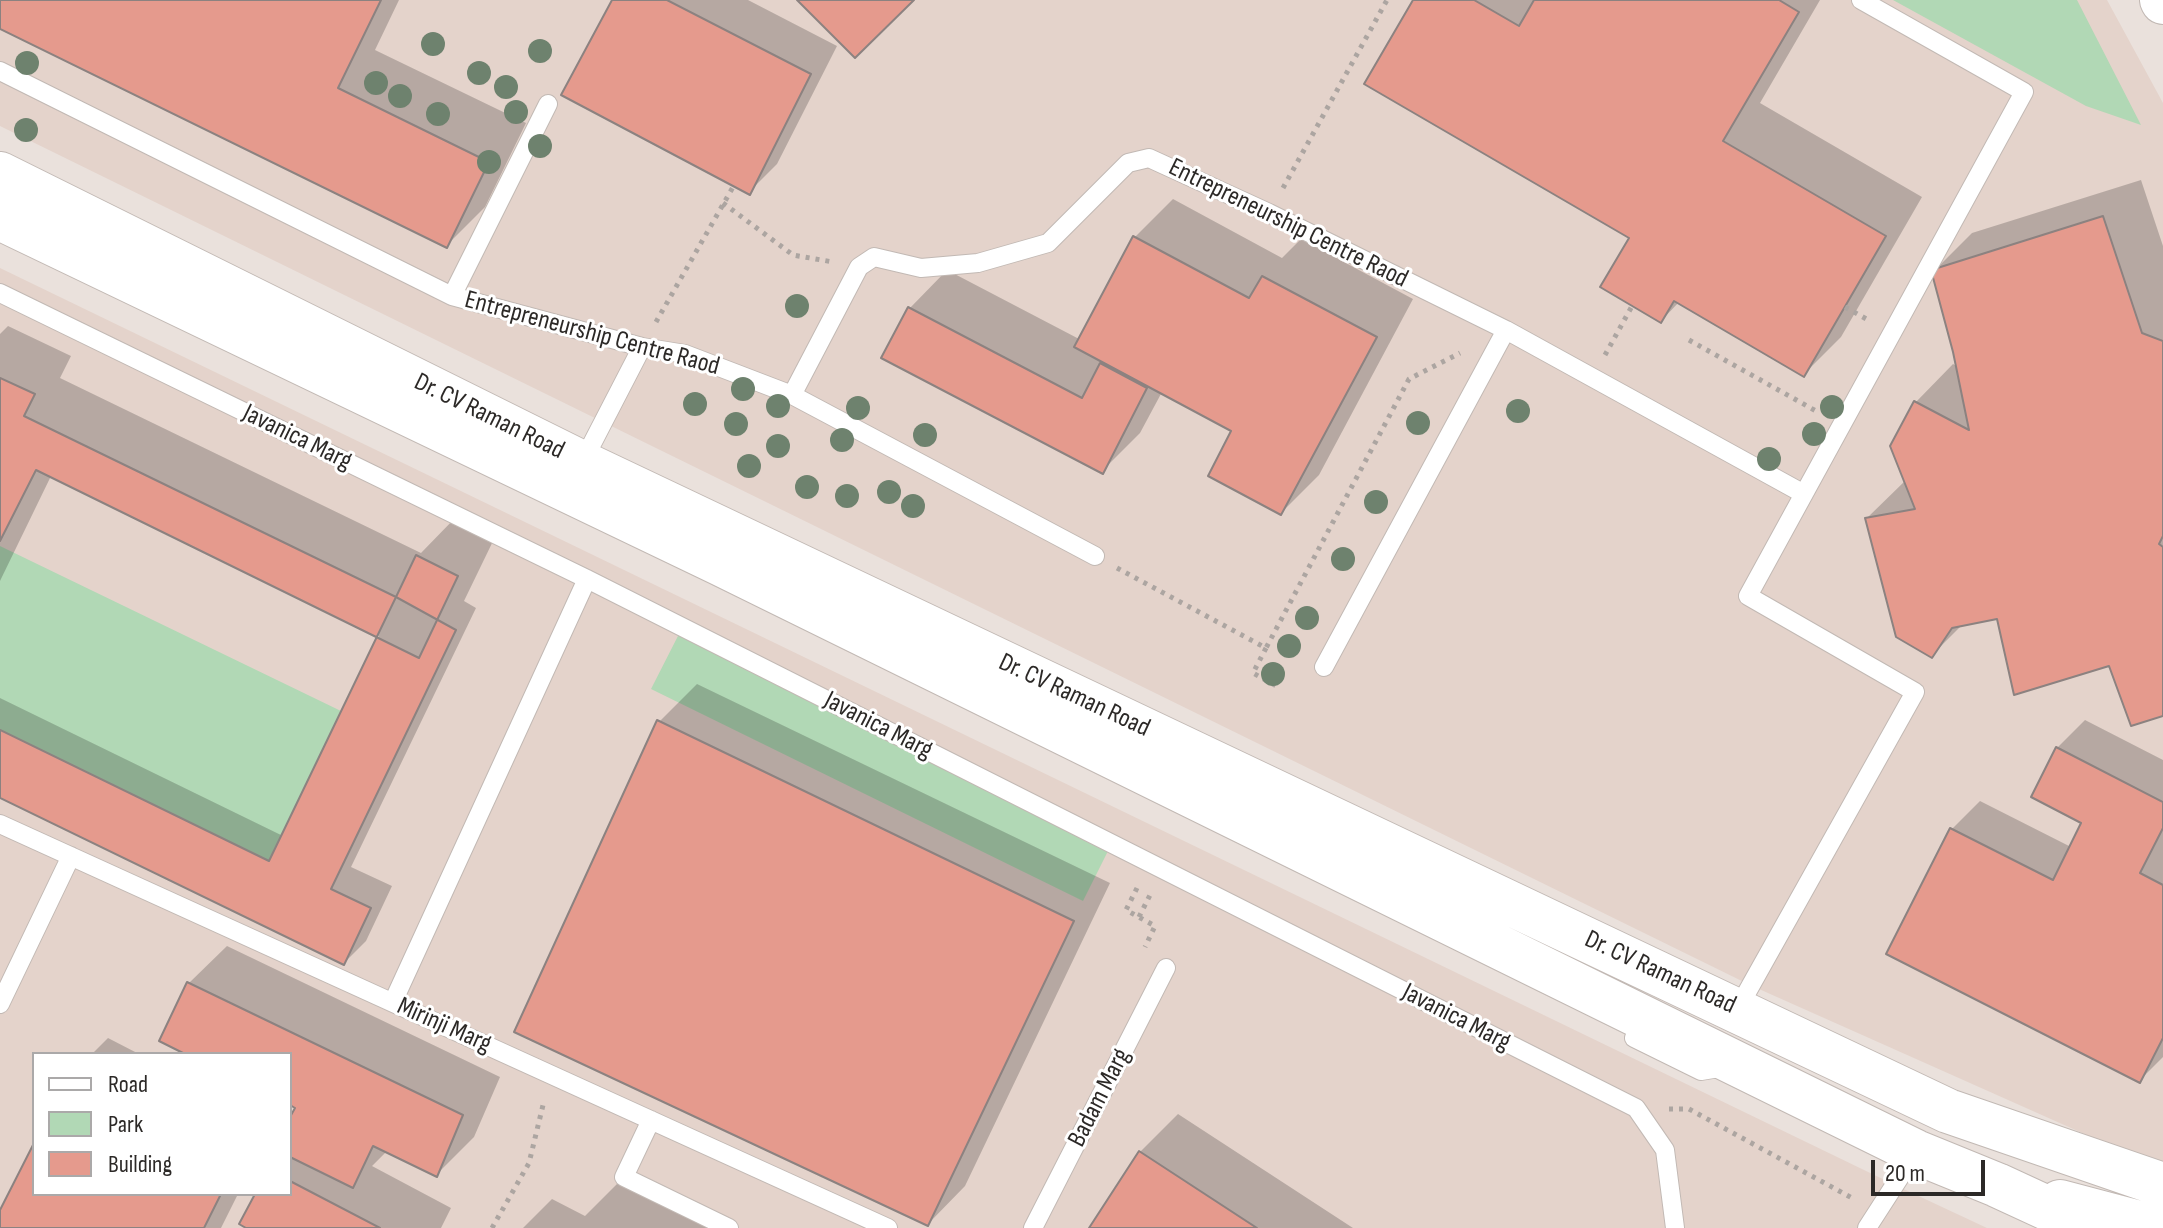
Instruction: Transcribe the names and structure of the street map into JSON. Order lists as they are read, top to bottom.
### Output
{
  "streets": {
    "highway": ["Dr. CV Raman Road"],
    "lane": [
      "Entrepreneurship Centre Raod",
      "Javanica Marg",
      "Mirinji Marg",
      "Badam Marg"
    ]
  },
  "legend": ["Road", "Park", "Building"],
  "scale_bar": "20 m"
}
